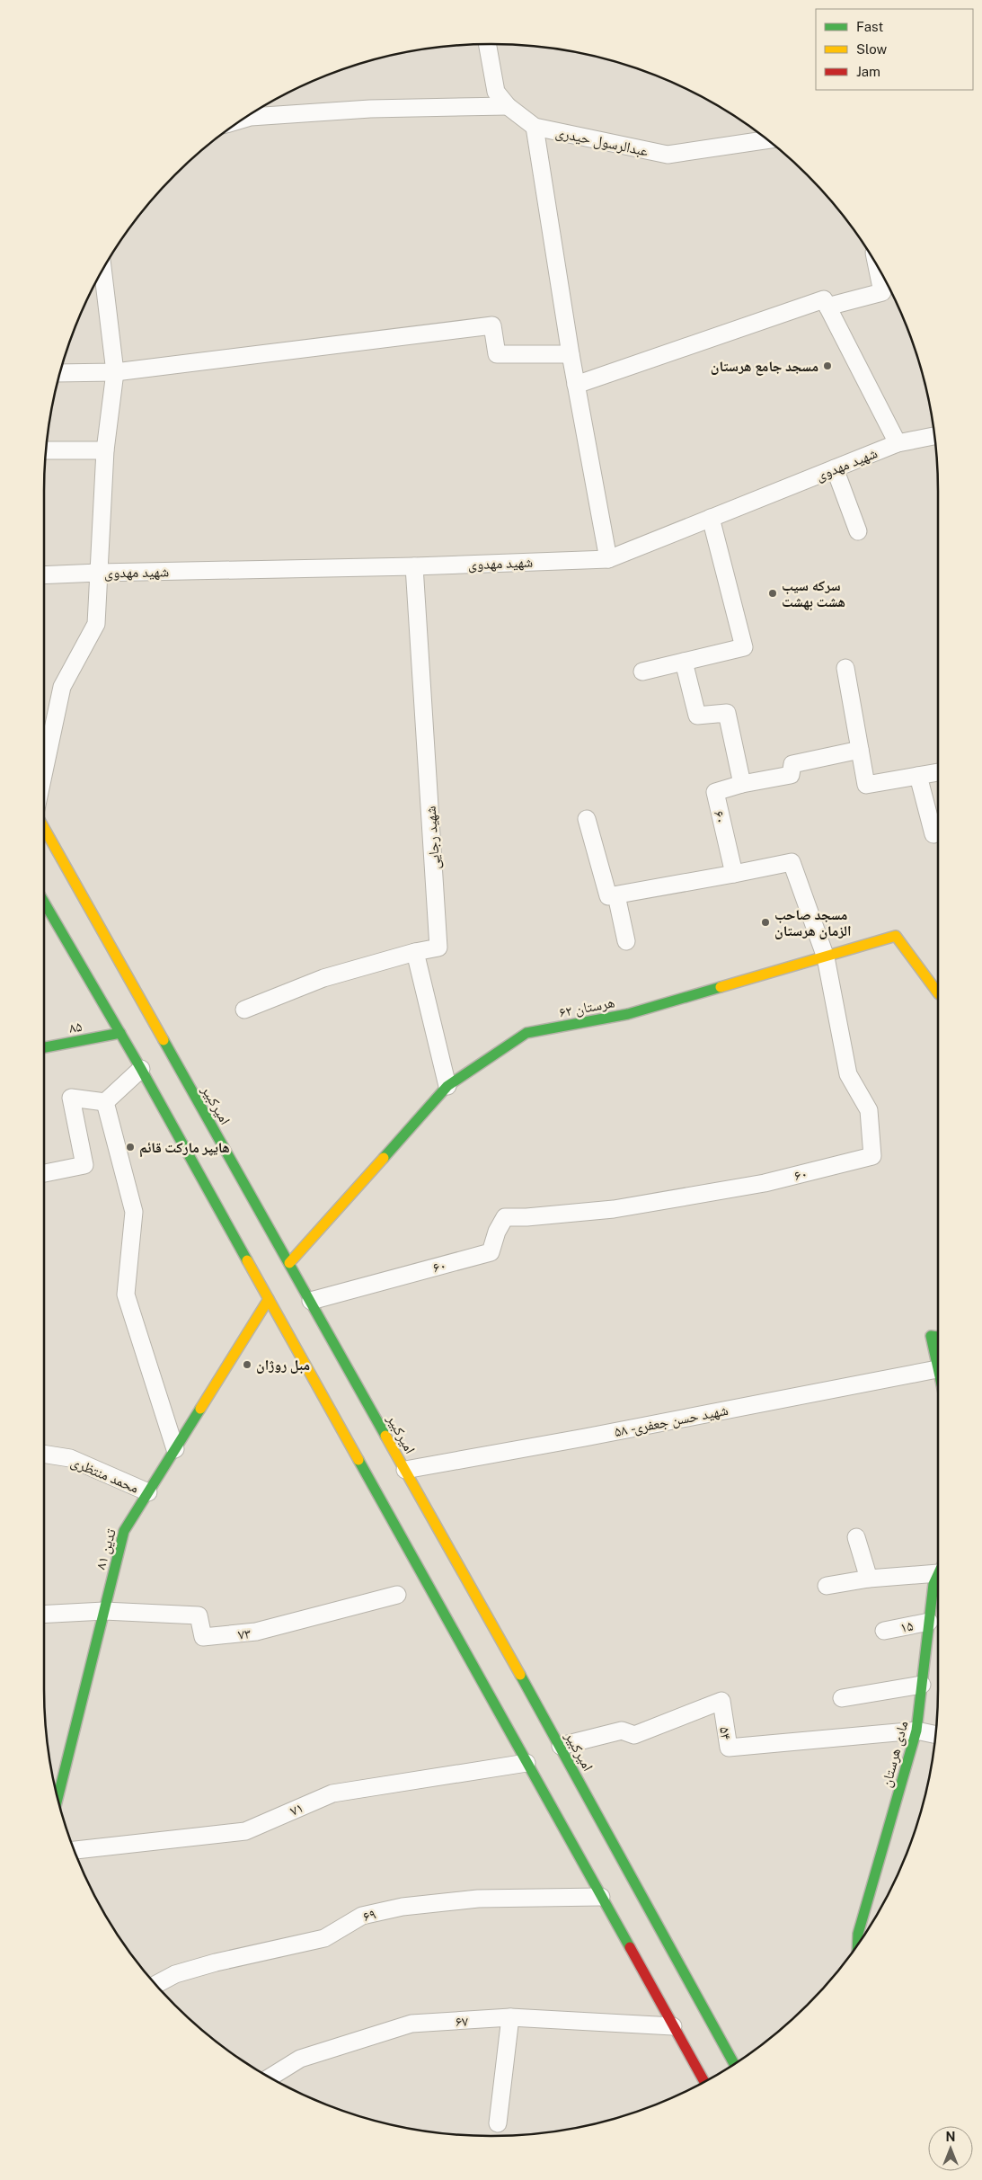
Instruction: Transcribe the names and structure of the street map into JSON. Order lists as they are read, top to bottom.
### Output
{
  "streets": {
    "main road": [
      "هرستان ۶۲",
      "۸۵",
      "امیرکبیر",
      "تدین ۸۱",
      "مادی هرستان"
    ],
    "street": [
      "عبدالرسول حیدری",
      "شهید مهدوی",
      "۶۰",
      "شهید رجایی",
      "شهید حسن جعفری- ۵۸",
      "محمد منتظری",
      "۱۵",
      "۷۳",
      "۵۴",
      "۷۱",
      "۶۹",
      "۶۷"
    ]
  },
  "crossings": [
    ["شهید مهدوی", "شهید رجایی"],
    ["۶۰", "هرستان ۶۲"],
    ["۶۰", "امیرکبیر"],
    ["هرستان ۶۲", "امیرکبیر"],
    ["امیرکبیر", "شهید حسن جعفری- ۵۸"],
    ["امیرکبیر", "۵۴"],
    ["محمد منتظری", "تدین ۸۱"],
    ["تدین ۸۱", "۷۳"],
    ["۱۵", "مادی هرستان"],
    ["۵۴", "مادی هرستان"]
  ],
  "places": [
    "مسجد جامع هرستان",
    "سرکه سیب هشت بهشت",
    "مسجد صاحب الزمان هرستان",
    "هایپر مارکت قائم",
    "مبل روژان"
  ],
  "legend": ["Fast", "Slow", "Jam"],
  "north": "top"
}
